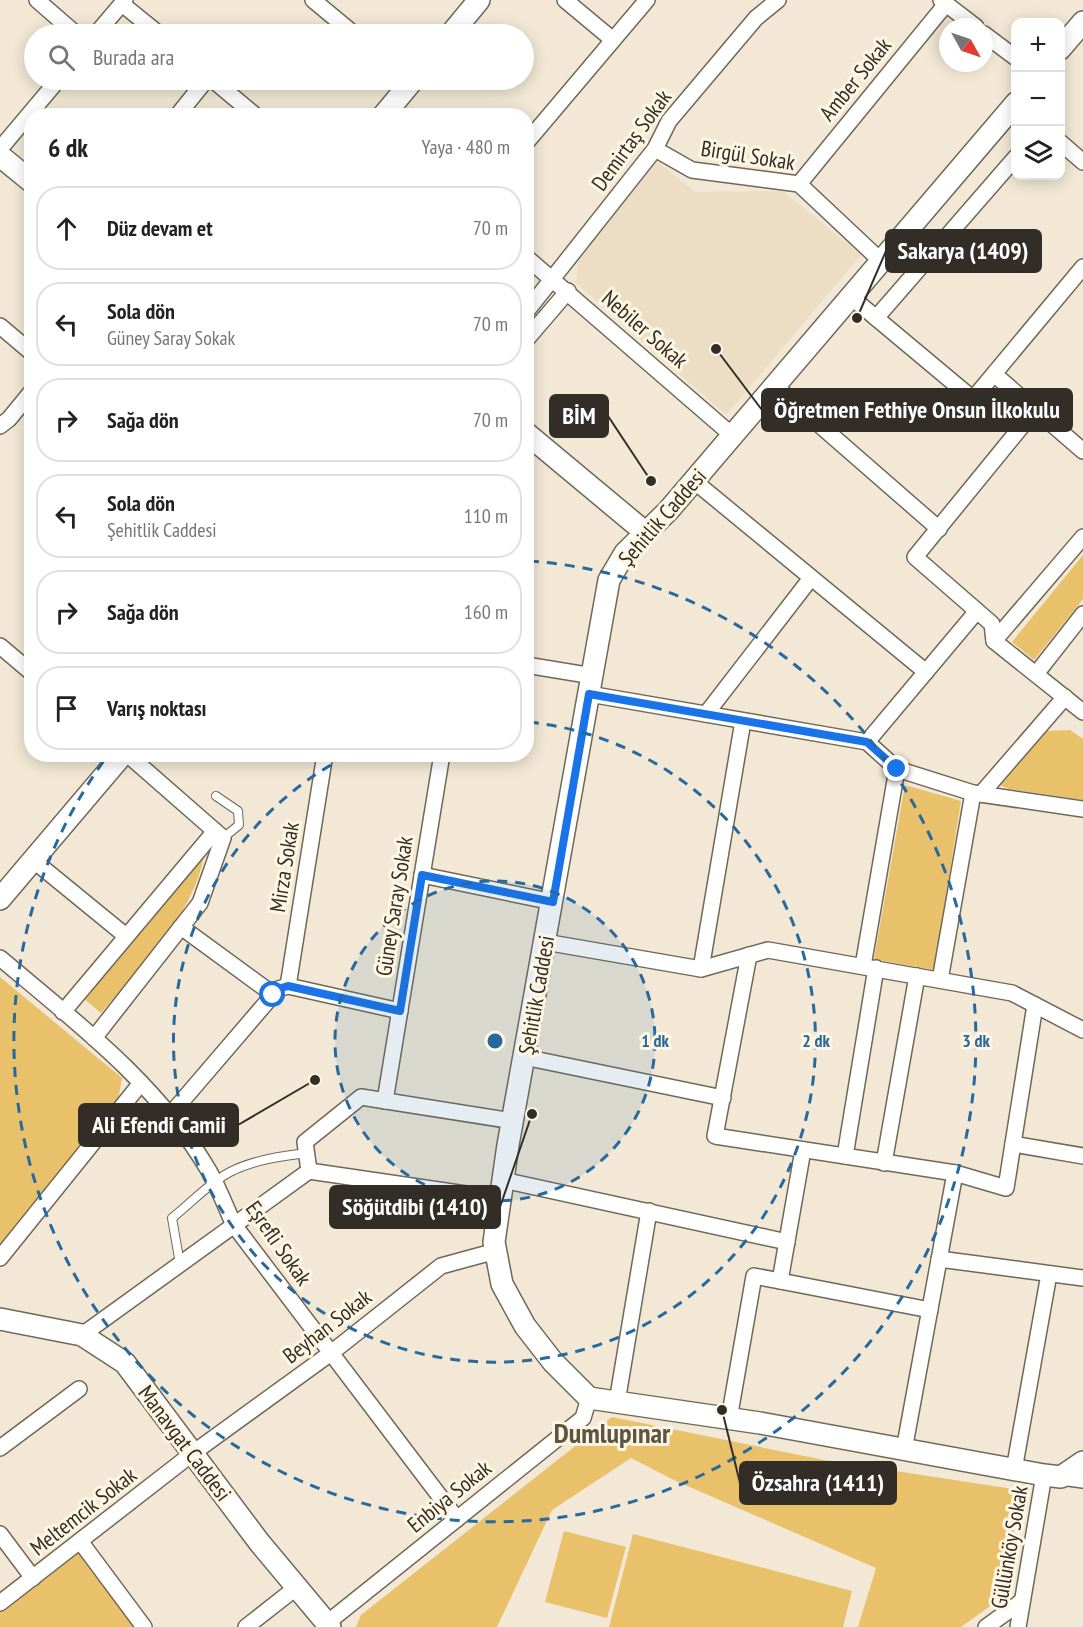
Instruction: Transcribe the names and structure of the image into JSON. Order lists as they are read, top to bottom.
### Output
{
  "streets": {
    "street": [
      "Amber Sokak",
      "Demirtaş Sokak",
      "Birgül Sokak",
      "Nebiler Sokak",
      "Şehitlik Caddesi",
      "Mirza Sokak",
      "Güney Saray Sokak",
      "Eşrefli Sokak",
      "Beyhan Sokak",
      "Manavgat Caddesi",
      "Enbiya Sokak",
      "Meltemcik Sokak",
      "Güllünköy Sokak"
    ]
  },
  "crossings": [
    ["Amber Sokak", "Birgül Sokak"],
    ["Demirtaş Sokak", "Birgül Sokak"],
    ["Demirtaş Sokak", "Nebiler Sokak"],
    ["Birgül Sokak", "Şehitlik Caddesi"],
    ["Nebiler Sokak", "Şehitlik Caddesi"],
    ["Şehitlik Caddesi", "Beyhan Sokak"],
    ["Şehitlik Caddesi", "Enbiya Sokak"],
    ["Eşrefli Sokak", "Beyhan Sokak"],
    ["Eşrefli Sokak", "Enbiya Sokak"],
    ["Beyhan Sokak", "Manavgat Caddesi"],
    ["Beyhan Sokak", "Meltemcik Sokak"],
    ["Manavgat Caddesi", "Enbiya Sokak"],
    ["Manavgat Caddesi", "Meltemcik Sokak"]
  ],
  "districts": ["Dumlupınar"],
  "places": [
    "Sakarya (1409)",
    "Öğretmen Fethiye Onsun İlkokulu",
    "BİM",
    "Ali Efendi Camii",
    "Söğütdibi (1410)",
    "Özsahra (1411)"
  ],
  "north": "bottom right",
  "page": {
    "map_buttons": ["+", "−"],
    "search": "Burada ara",
    "heading": ["6 dk", "Yaya · 480 m"],
    "list": [
      ["Düz devam et", "70 m"],
      ["Sola dön", "Güney Saray Sokak", "70 m"],
      ["Sağa dön", "70 m"],
      ["Sola dön", "Şehitlik Caddesi", "110 m"],
      ["Sağa dön", "160 m"],
      "Varış noktası"
    ]
  },
  "rings": ["1 dk", "2 dk", "3 dk"]
}
